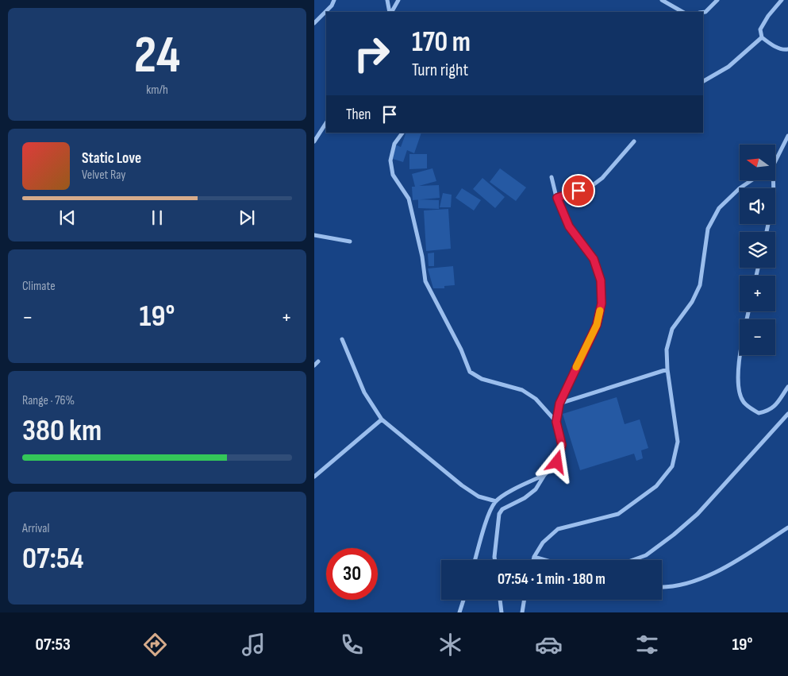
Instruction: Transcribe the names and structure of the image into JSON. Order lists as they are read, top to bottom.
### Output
{
  "north": "left",
  "page": {
    "tile": [
      ["24", "km/h"],
      "Climate",
      ["Range · 76%", "380 km"],
      ["Arrival", "07:54"]
    ],
    "turn": ["170 m", "Turn right"],
    "then": "Then",
    "song": ["Static Love", "Velvet Ray"],
    "map_buttons": ["+", "−"],
    "heat": ["−", "19°", "+"],
    "limit": "30",
    "trip": "07:54 · 1 min · 180 m",
    "tabs": ["07:53", "19°"]
  }
}
